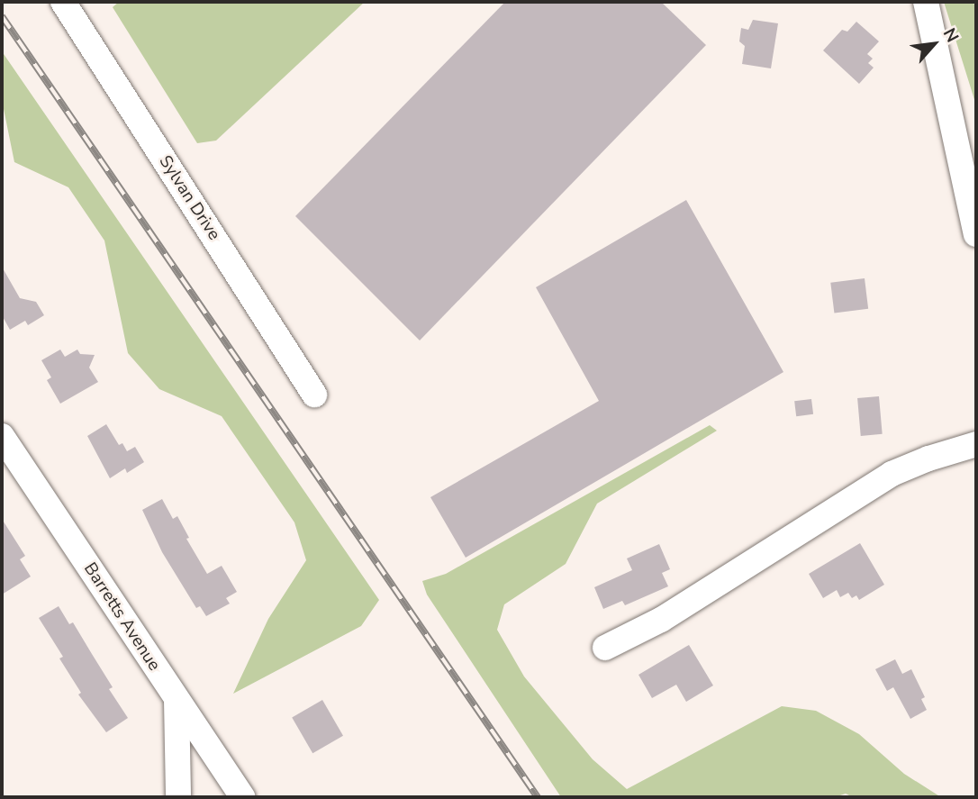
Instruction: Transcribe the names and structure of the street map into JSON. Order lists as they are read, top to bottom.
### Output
{
  "streets": {
    "street": ["Sylvan Drive", "Barretts Avenue"]
  },
  "north": "top right"
}
